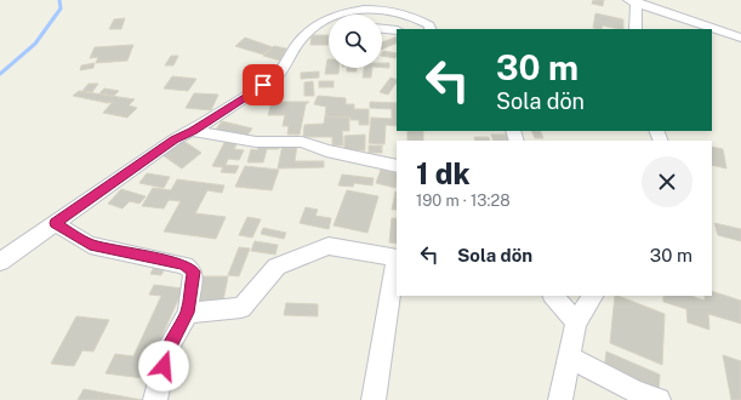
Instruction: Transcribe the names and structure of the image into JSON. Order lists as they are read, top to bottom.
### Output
{
  "page": {
    "turn": ["30 m", "Sola dön"],
    "heading": ["1 dk", "190 m · 13:28"],
    "list": [
      {
        "name": "Sola dön",
        "value": "30 m"
      }
    ]
  }
}
